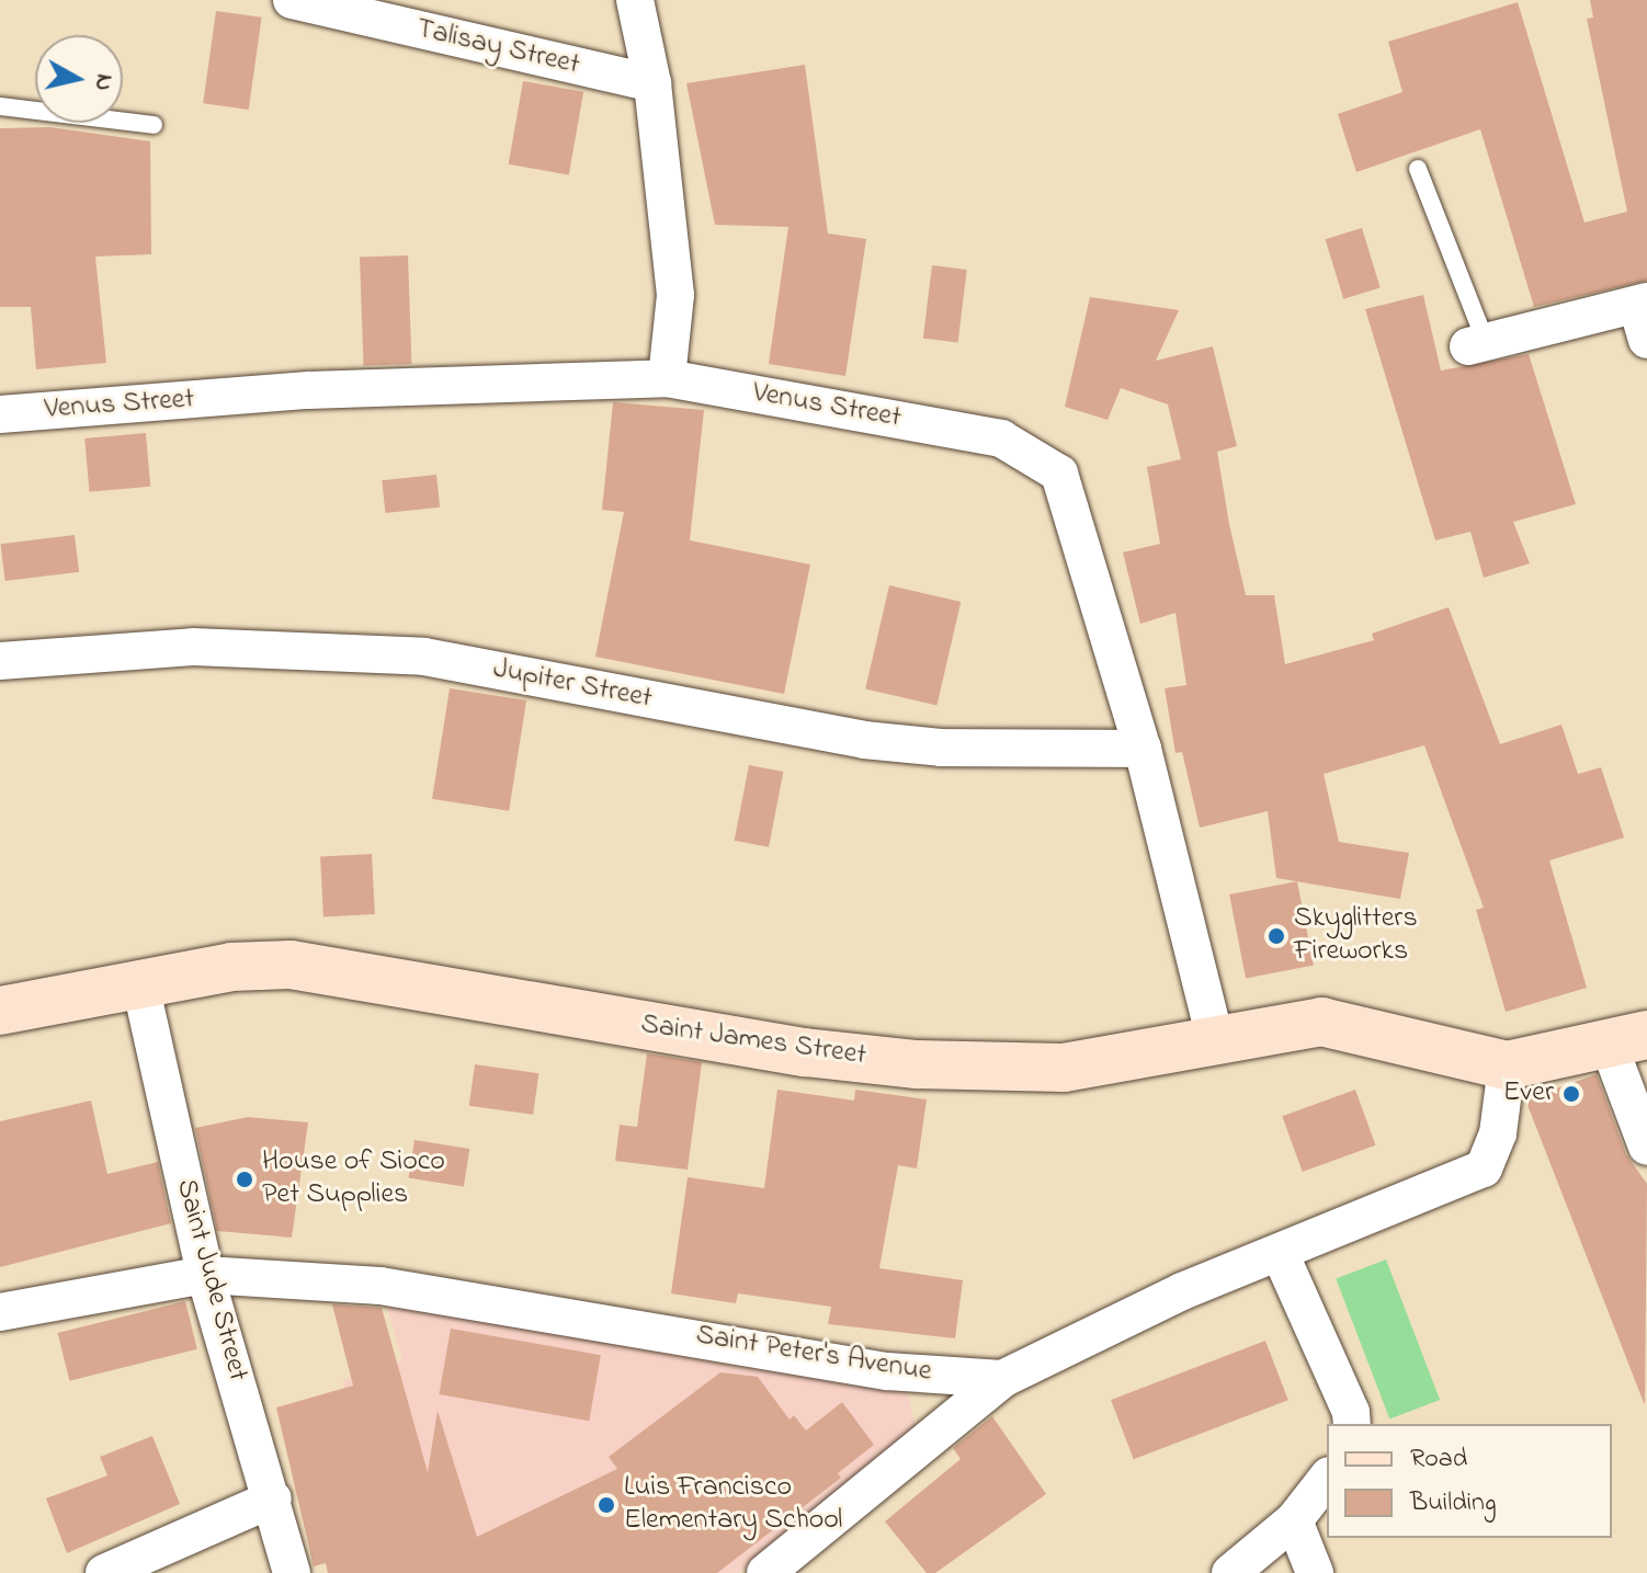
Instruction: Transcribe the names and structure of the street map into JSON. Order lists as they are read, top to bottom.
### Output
{
  "streets": {
    "street": [
      "Talisay Street",
      "Venus Street",
      "Jupiter Street",
      "Saint James Street",
      "Saint Jude Street",
      "Saint Peter's Avenue"
    ]
  },
  "crossings": [
    ["Venus Street", "Jupiter Street"],
    ["Venus Street", "Saint James Street"],
    ["Saint James Street", "Saint Jude Street"],
    ["Saint James Street", "Saint Peter's Avenue"],
    ["Saint Jude Street", "Saint Peter's Avenue"]
  ],
  "places": [
    "Skyglitters Fireworks",
    "Ever",
    "House of Sioco Pet Supplies",
    "Luis Francisco Elementary School"
  ],
  "legend": ["Road", "Building"],
  "north": "right"
}
